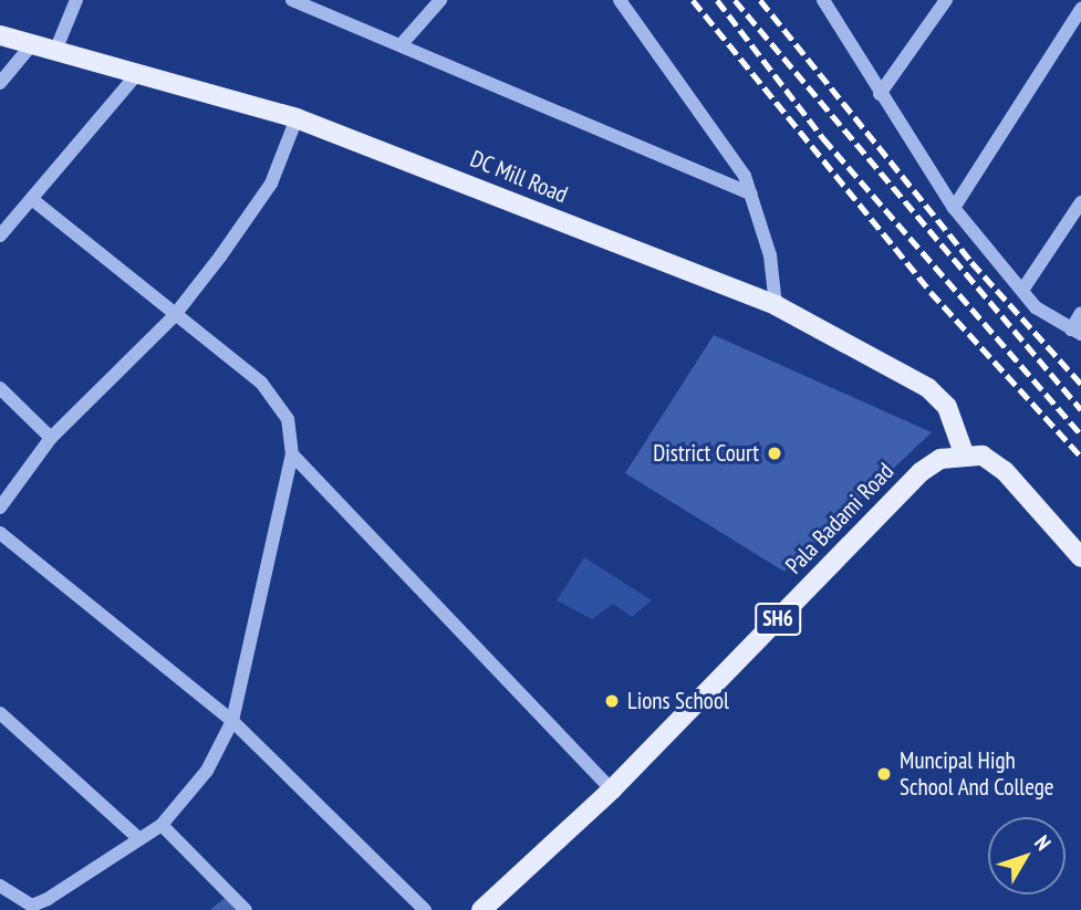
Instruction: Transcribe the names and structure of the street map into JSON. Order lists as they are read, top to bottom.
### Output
{
  "streets": {
    "main road": ["DC Mill Road", "Pala Badami Road", "SH6"]
  },
  "crossings": [
    ["DC Mill Road", "Pala Badami Road"]
  ],
  "places": ["District Court", "Lions School", "Muncipal High School And College"],
  "north": "top right"
}
